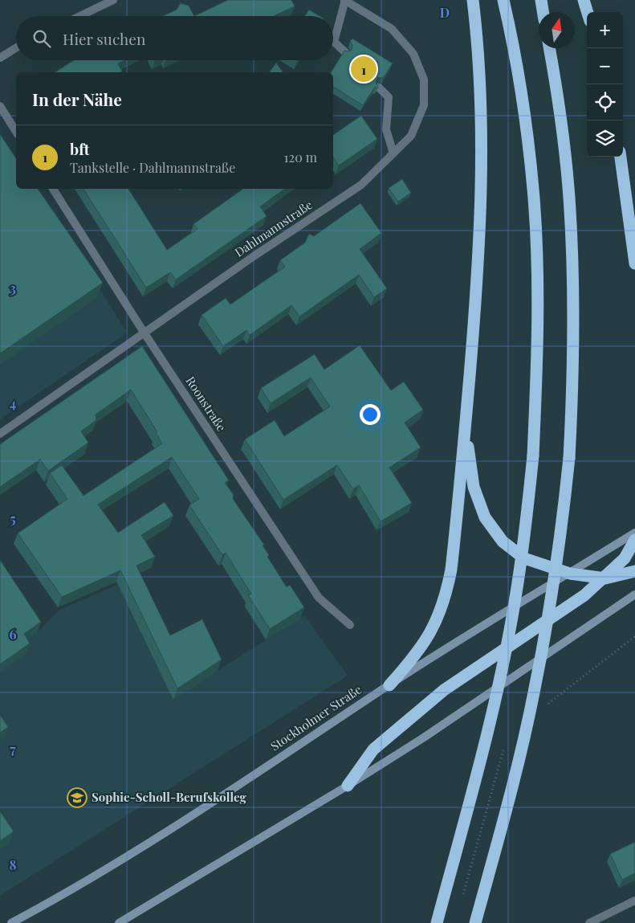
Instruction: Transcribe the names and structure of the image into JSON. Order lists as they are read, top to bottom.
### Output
{
  "streets": {
    "main road": ["Stockholmer Straße"],
    "street": ["Dahlmannstraße", "Roonstraße"]
  },
  "crossings": [
    ["Dahlmannstraße", "Roonstraße"]
  ],
  "places": {
    "school or university": ["Sophie-Scholl-Berufskolleg"]
  },
  "north": "top",
  "page": {
    "map_buttons": ["+", "−"],
    "search": "Hier suchen",
    "pins": "1",
    "heading": "In der Nähe",
    "list": [
      {
        "mark": "1",
        "name": "bft",
        "note": "Tankstelle · Dahlmannstraße",
        "value": "120 m"
      }
    ]
  },
  "grid": {
    "columns": ["D"],
    "rows": [
      "3",
      "4",
      "5",
      "6",
      "7",
      "8"
    ]
  }
}
